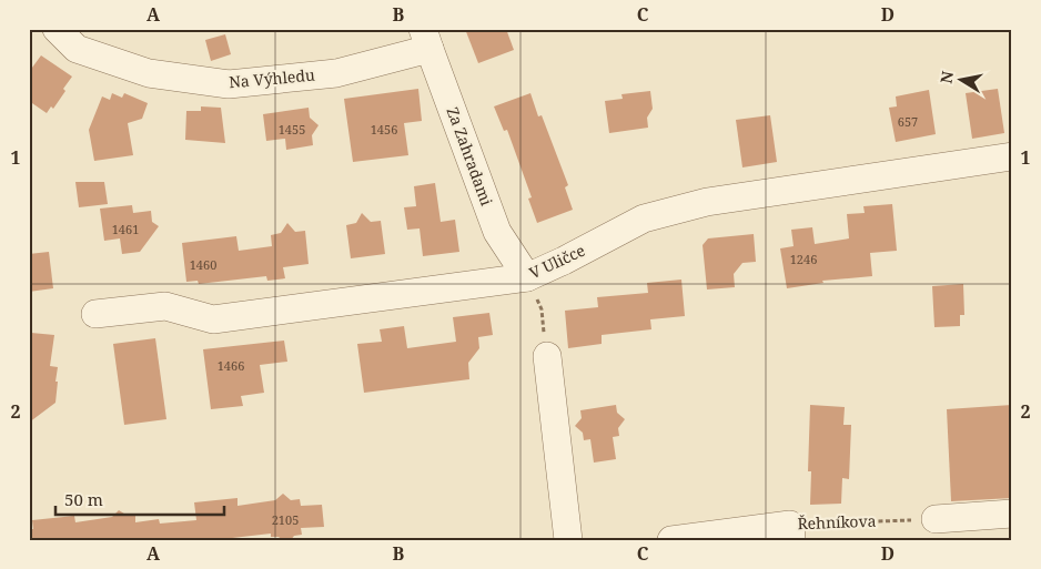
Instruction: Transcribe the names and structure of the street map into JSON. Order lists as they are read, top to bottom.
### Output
{
  "streets": {
    "street": [
      "Na Výhledu",
      "Za Zahradami",
      "V Uličce",
      "Řehníkova"
    ]
  },
  "crossings": [
    ["Na Výhledu", "Za Zahradami"],
    ["Za Zahradami", "V Uličce"]
  ],
  "house_numbers": [
    "657",
    "1455",
    "1456",
    "1461",
    "1246",
    "1460",
    "1466",
    "2105"
  ],
  "scale_bar": "50 m",
  "north": "left",
  "grid": {
    "columns": [
      "A",
      "B",
      "C",
      "D"
    ],
    "rows": ["1", "2"]
  }
}
